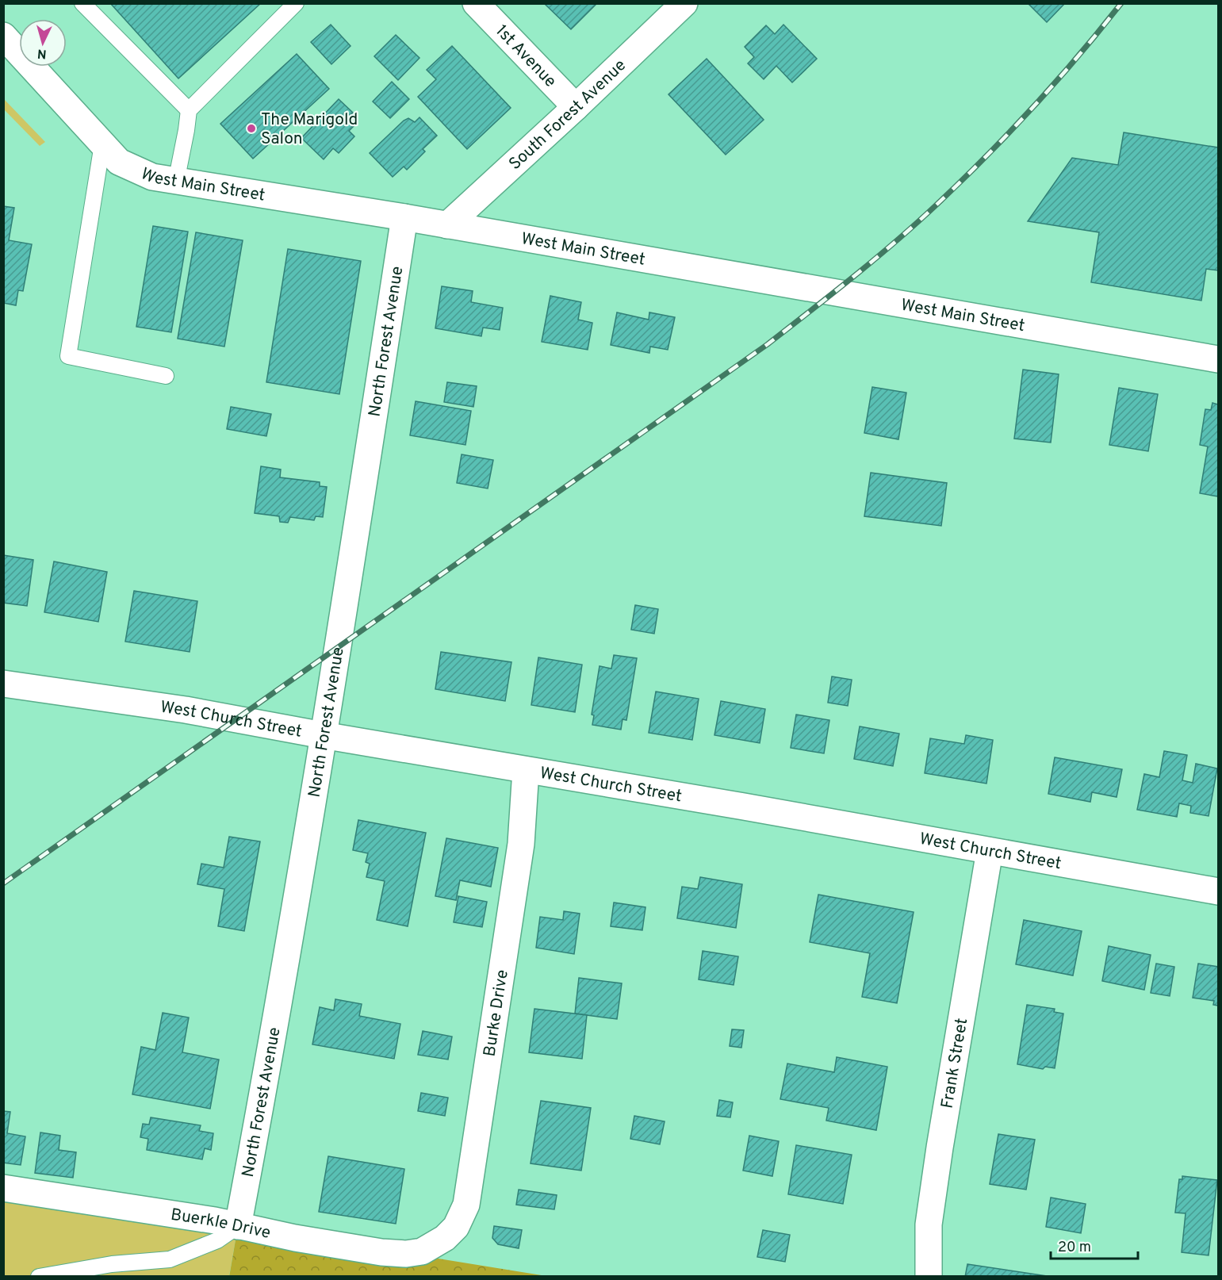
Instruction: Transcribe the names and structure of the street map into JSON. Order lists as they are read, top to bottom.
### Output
{
  "streets": {
    "street": [
      "1st Avenue",
      "South Forest Avenue",
      "West Main Street",
      "North Forest Avenue",
      "West Church Street",
      "Burke Drive",
      "Frank Street",
      "Buerkle Drive"
    ]
  },
  "crossings": [
    ["1st Avenue", "South Forest Avenue"],
    ["South Forest Avenue", "West Main Street"],
    ["West Main Street", "North Forest Avenue"],
    ["North Forest Avenue", "West Church Street"],
    ["North Forest Avenue", "Buerkle Drive"],
    ["West Church Street", "Burke Drive"],
    ["West Church Street", "Frank Street"],
    ["Burke Drive", "Buerkle Drive"]
  ],
  "places": ["The Marigold Salon"],
  "scale_bar": "20 m",
  "north": "bottom"
}
